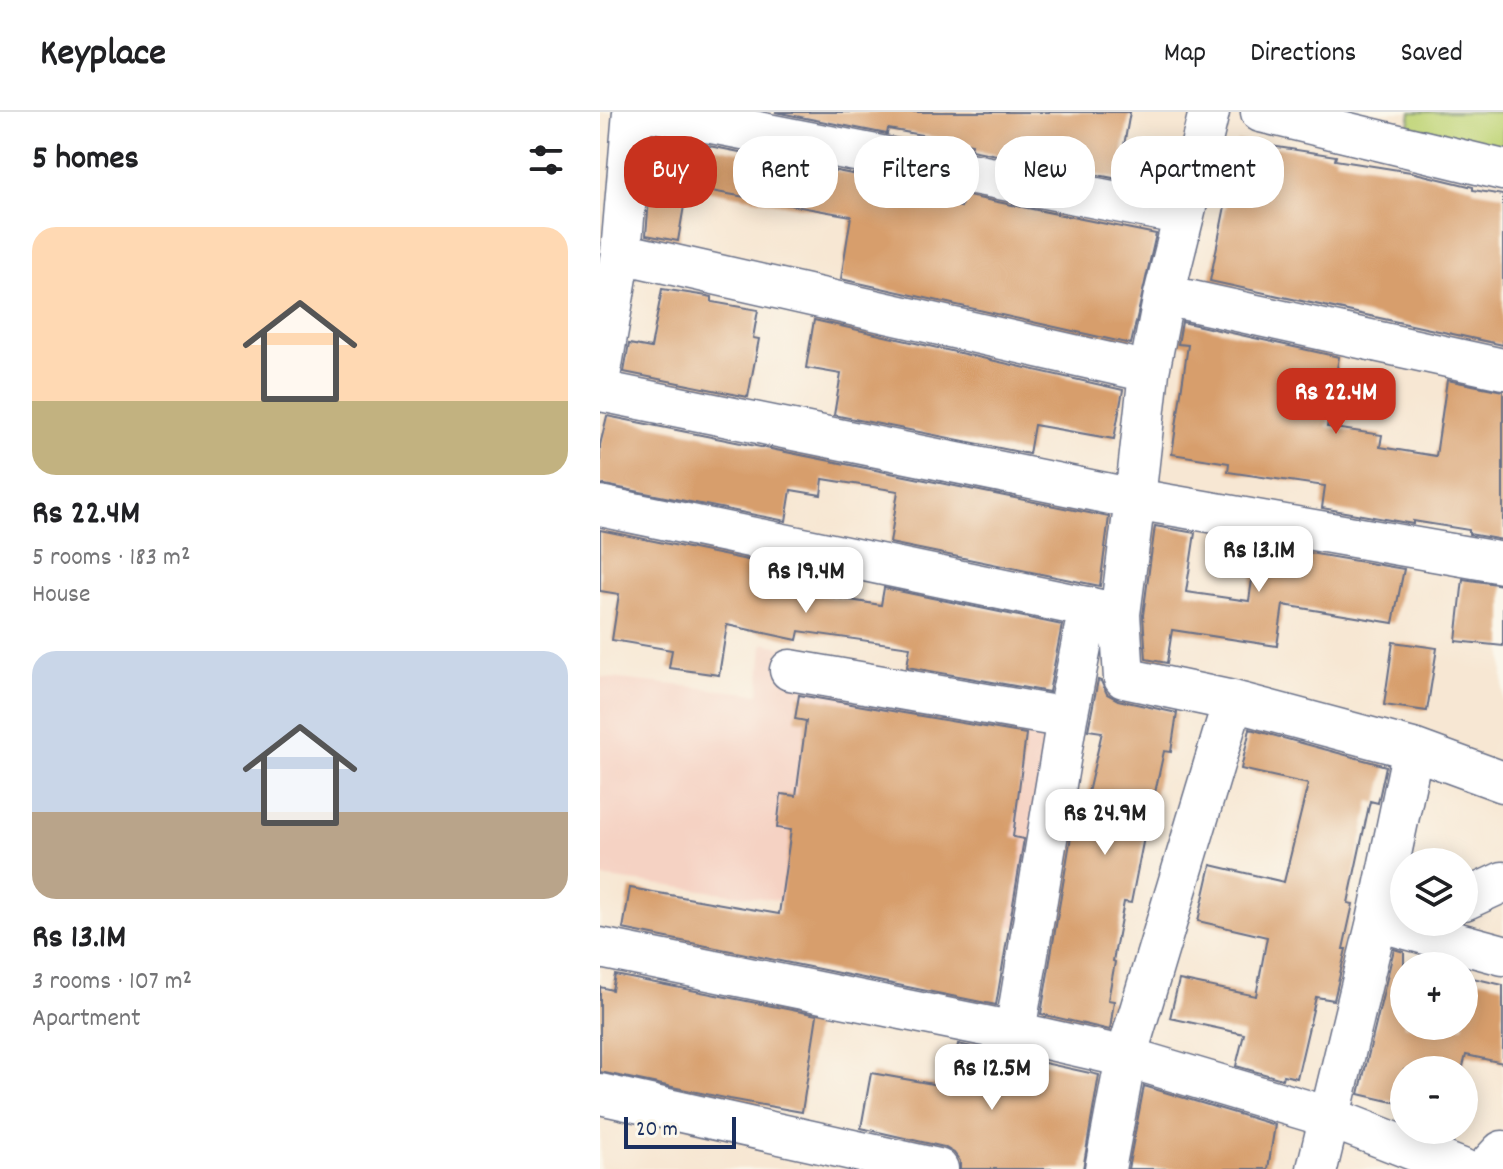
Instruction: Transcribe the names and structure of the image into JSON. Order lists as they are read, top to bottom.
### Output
{
  "scale_bar": "20 m",
  "page": {
    "header": "Keyplace",
    "nav": ["Map", "Directions", "Saved"],
    "heading": "5 homes",
    "chip": [
      "Buy",
      "Rent",
      "Filters",
      "New",
      "Apartment"
    ],
    "list": [
      {
        "name": "Rs 22.4M",
        "note": "5 rooms · 183 m² · House"
      },
      {
        "name": "Rs 13.1M",
        "note": "3 rooms · 107 m² · Apartment"
      }
    ],
    "price": [
      "Rs 22.4M",
      "Rs 13.1M",
      "Rs 19.4M",
      "Rs 24.9M",
      "Rs 12.5M"
    ],
    "map_buttons": ["+", "−"],
    "scale": "20 m"
  }
}
